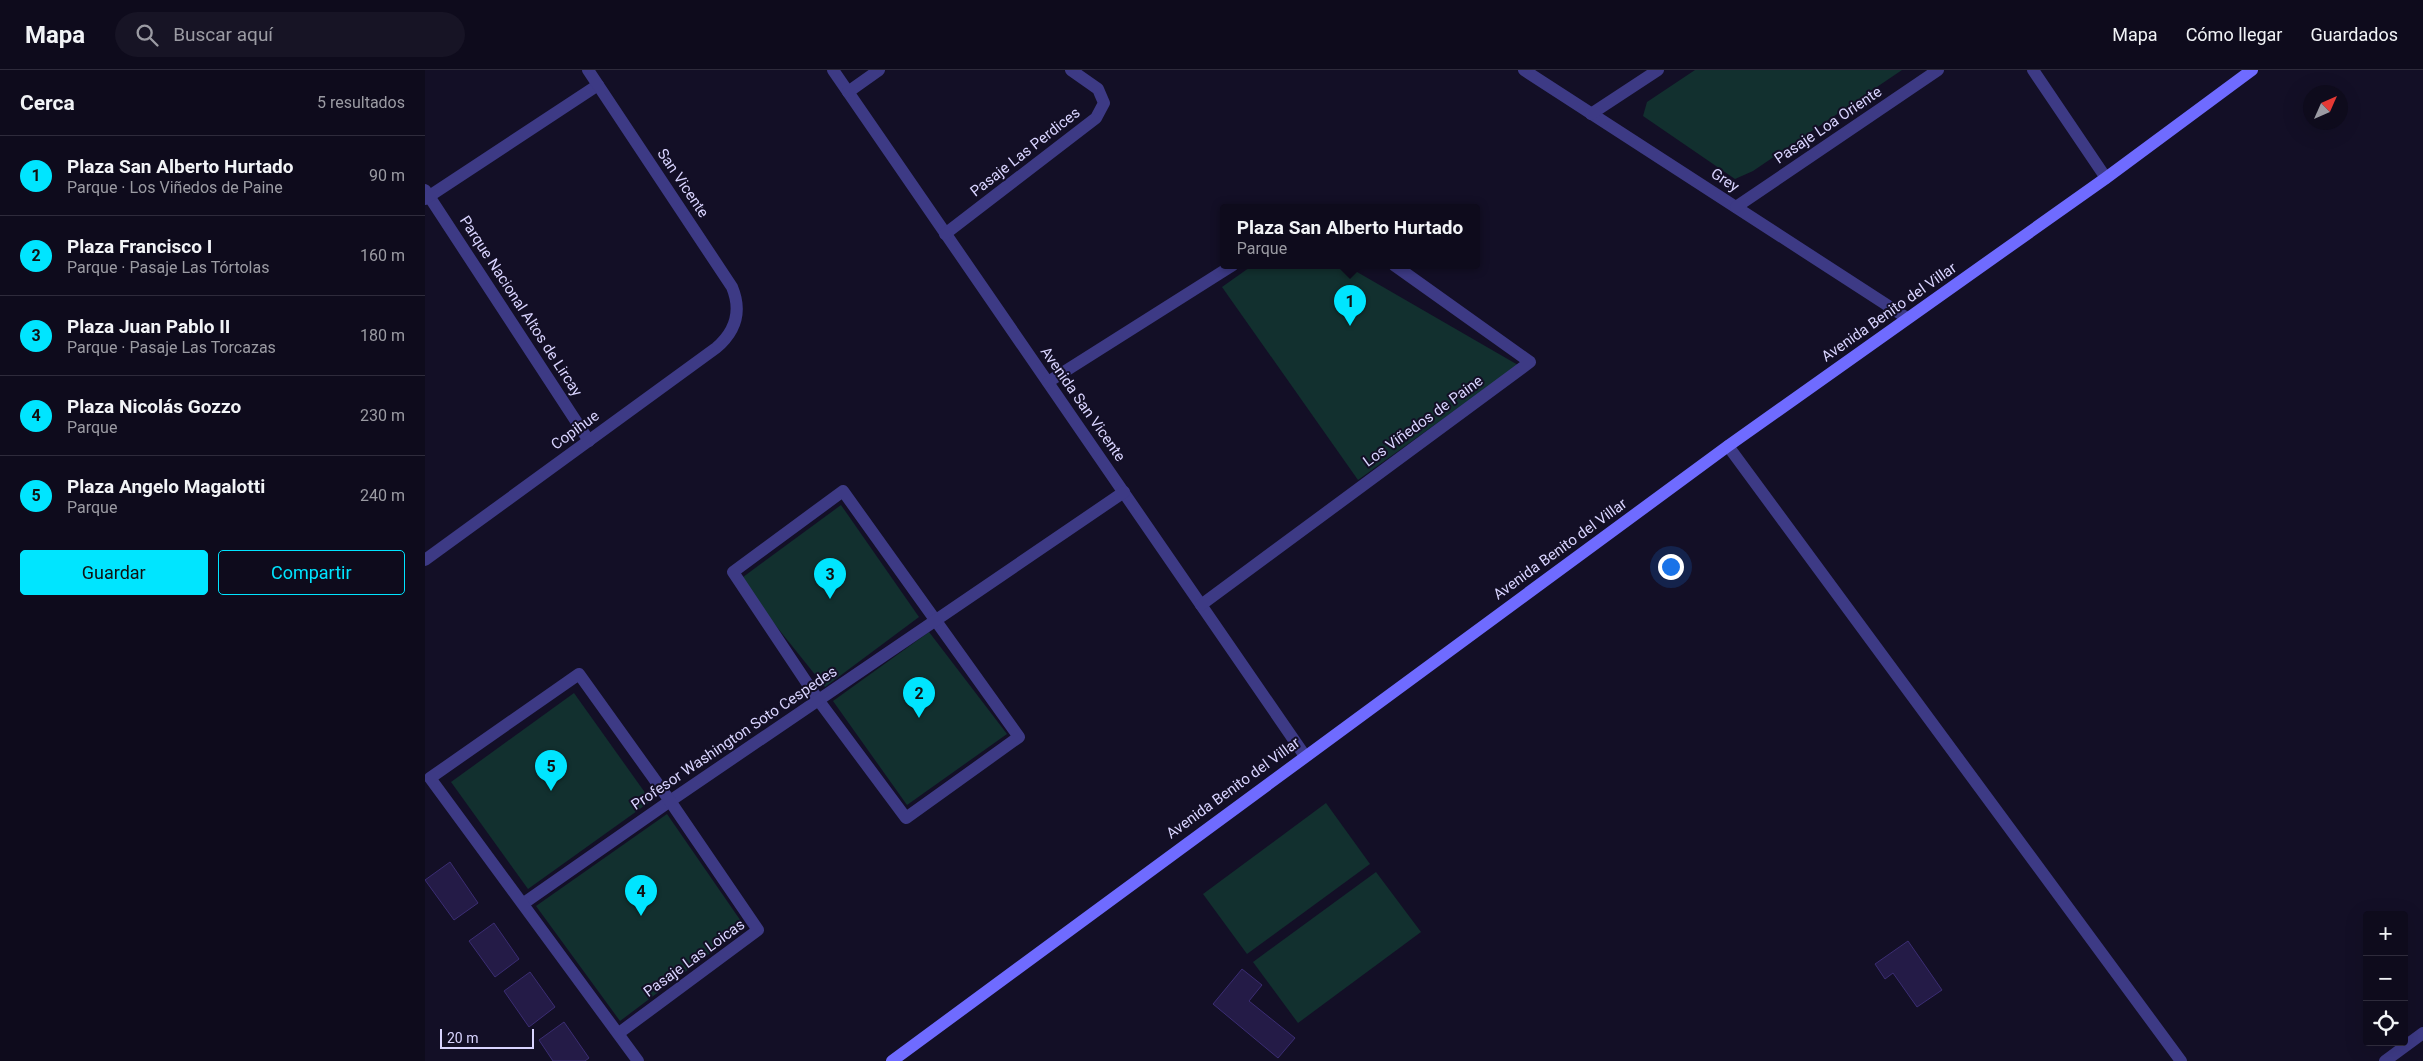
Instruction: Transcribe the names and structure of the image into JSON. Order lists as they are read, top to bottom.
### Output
{
  "streets": {
    "street": [
      "Pasaje Loa Oriente",
      "Pasaje Las Perdices",
      "Grey",
      "San Vicente",
      "Parque Nacional Altos de Lircay",
      "Avenida Benito del Villar",
      "Avenida San Vicente",
      "Los Viñedos de Paine",
      "Copihue",
      "Profesor Washington Soto Cespedes",
      "Pasaje Las Loicas"
    ]
  },
  "crossings": [
    ["Pasaje Loa Oriente", "Grey"],
    ["Pasaje Las Perdices", "Avenida San Vicente"],
    ["Grey", "Avenida Benito del Villar"],
    ["San Vicente", "Copihue"],
    ["Parque Nacional Altos de Lircay", "Copihue"],
    ["Avenida Benito del Villar", "Avenida San Vicente"],
    ["Avenida San Vicente", "Los Viñedos de Paine"],
    ["Avenida San Vicente", "Profesor Washington Soto Cespedes"],
    ["Profesor Washington Soto Cespedes", "Pasaje Las Loicas"]
  ],
  "scale_bar": "20 m",
  "north": "top right",
  "page": {
    "header": "Mapa",
    "search": "Buscar aquí",
    "nav": ["Mapa", "Cómo llegar", "Guardados"],
    "heading": ["Cerca", "5 resultados"],
    "list": [
      {
        "mark": "1",
        "name": "Plaza San Alberto Hurtado",
        "note": "Parque · Los Viñedos de Paine",
        "value": "90 m"
      },
      {
        "mark": "2",
        "name": "Plaza Francisco I",
        "note": "Parque · Pasaje Las Tórtolas",
        "value": "160 m"
      },
      {
        "mark": "3",
        "name": "Plaza Juan Pablo II",
        "note": "Parque · Pasaje Las Torcazas",
        "value": "180 m"
      },
      {
        "mark": "4",
        "name": "Plaza Nicolás Gozzo",
        "note": "Parque",
        "value": "230 m"
      },
      {
        "mark": "5",
        "name": "Plaza Angelo Magalotti",
        "note": "Parque",
        "value": "240 m"
      }
    ],
    "popup": ["Plaza San Alberto Hurtado", "Parque"],
    "pins": [
      "1",
      "3",
      "2",
      "5",
      "4"
    ],
    "buttons": ["Guardar", "Compartir"],
    "map_buttons": ["+", "−"],
    "scale": "20 m"
  }
}
